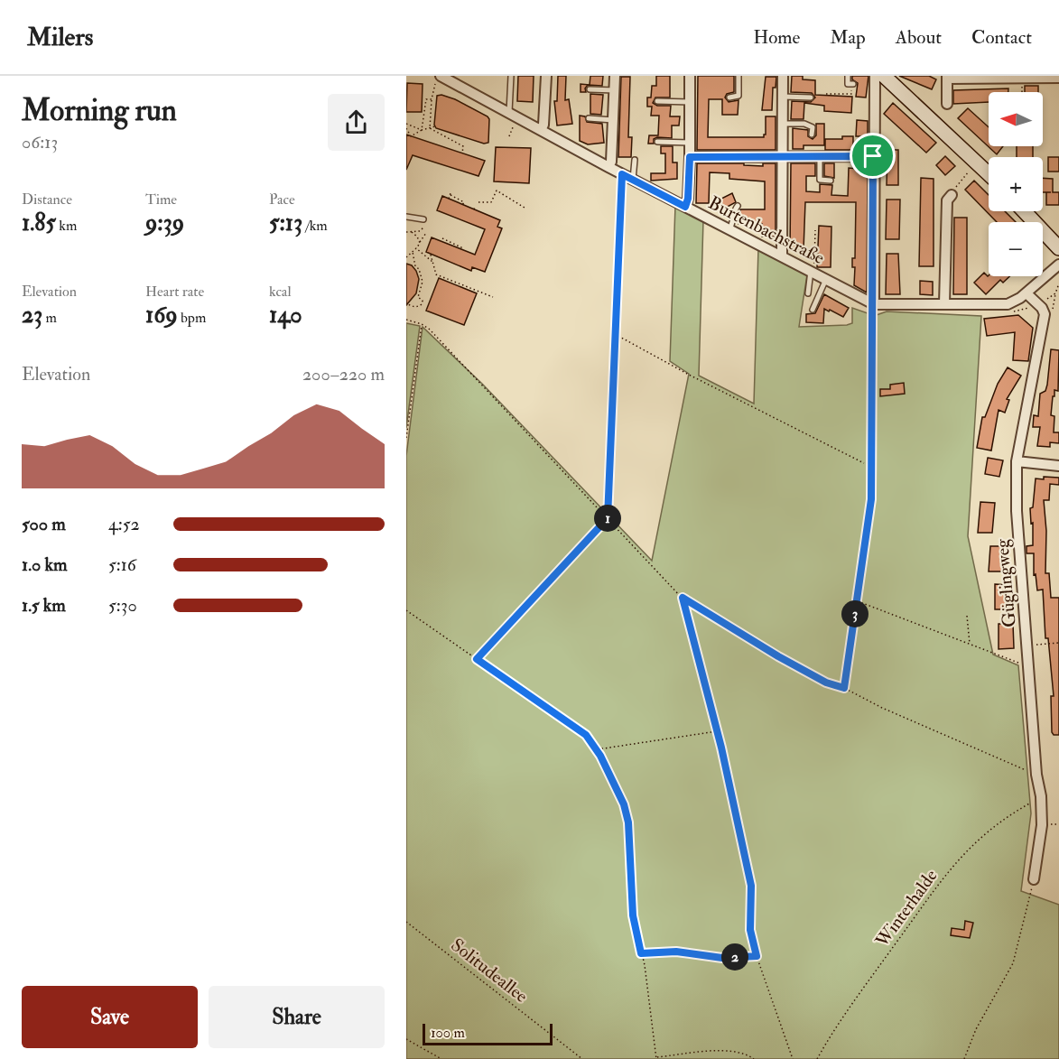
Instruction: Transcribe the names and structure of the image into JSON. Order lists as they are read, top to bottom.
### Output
{
  "streets": {
    "street": ["Burtenbachstraße", "Güglingweg"],
    "path": ["Winterhalde", "Solitudeallee"]
  },
  "crossings": [
    ["Burtenbachstraße", "Güglingweg"],
    ["Güglingweg", "Winterhalde"]
  ],
  "scale_bar": "100 m",
  "north": "left",
  "page": {
    "header": "Milers",
    "nav": [
      "Home",
      "Map",
      "About",
      "Contact"
    ],
    "heading": ["Morning run", "06:13"],
    "map_buttons": ["+", "−"],
    "stats": [
      ["Distance", "1.85 km"],
      ["Time", "9:39"],
      ["Pace", "5:13 /km"],
      ["Elevation", "23 m"],
      ["Heart rate", "169 bpm"],
      ["kcal", "140"]
    ],
    "chart": ["Elevation", "200–220 m"],
    "list": [
      {
        "name": "500 m",
        "note": "4:52"
      },
      {
        "name": "1.0 km",
        "note": "5:16"
      },
      {
        "name": "1.5 km",
        "note": "5:30"
      }
    ],
    "pins": ["1", "3", "2"],
    "buttons": ["Save", "Share"],
    "scale": "100 m"
  }
}
